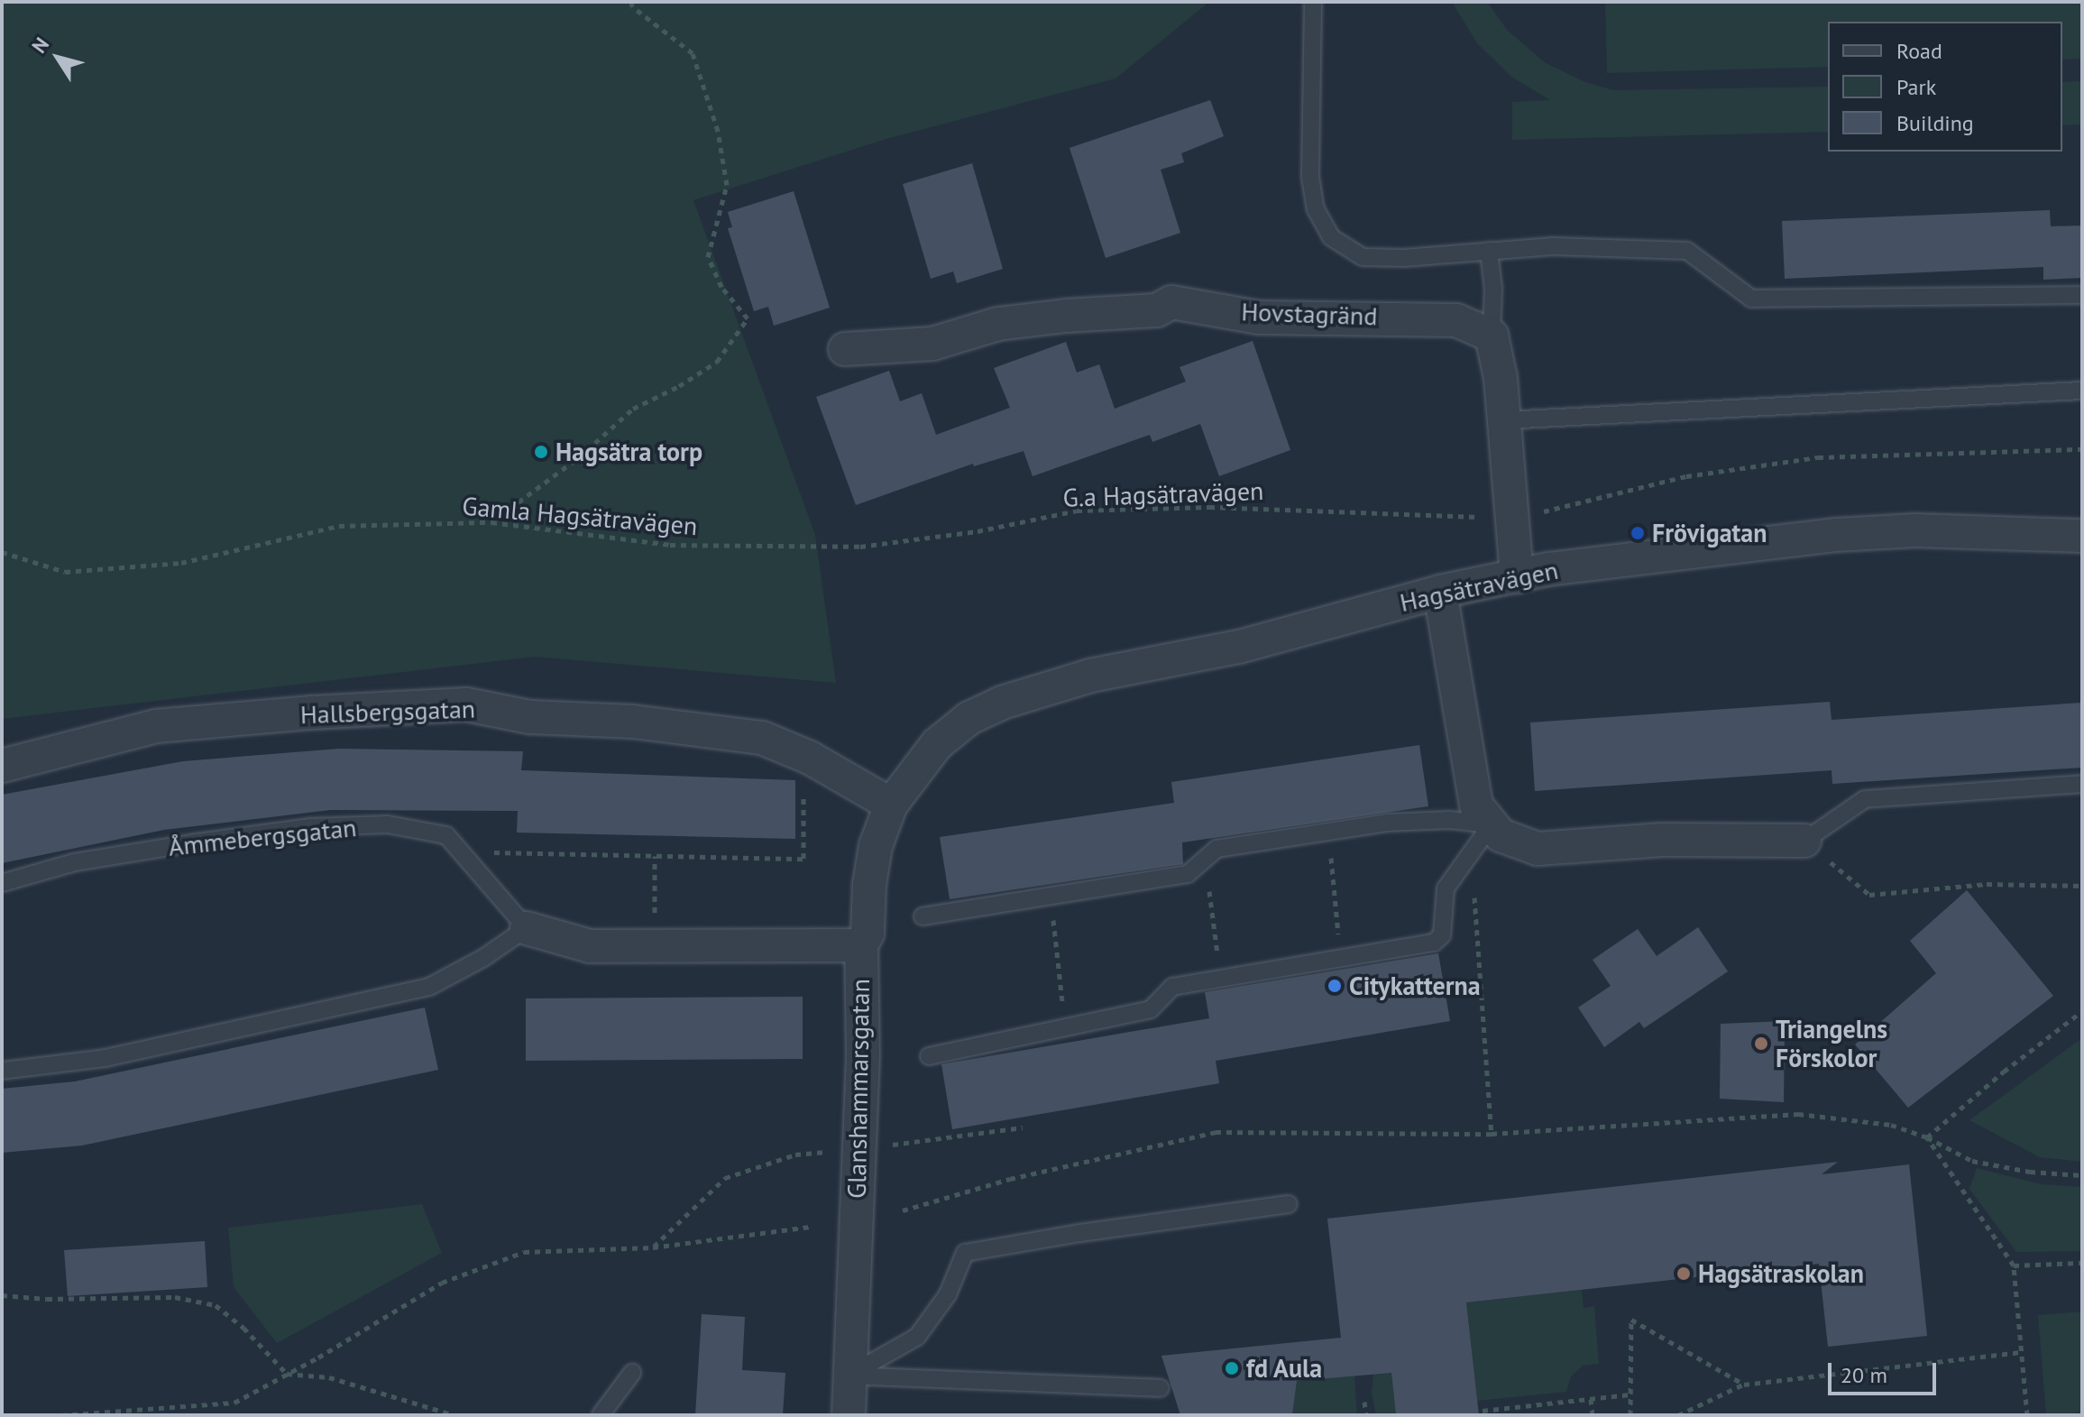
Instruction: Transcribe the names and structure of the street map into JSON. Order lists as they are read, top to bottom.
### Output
{
  "streets": {
    "street": [
      "Hovstagränd",
      "Hagsätravägen",
      "Hallsbergsgatan",
      "Glanshammarsgatan"
    ],
    "lane": ["Åmmebergsgatan"],
    "path": ["G.a Hagsätravägen", "Gamla Hagsätravägen"]
  },
  "crossings": [
    ["G.a Hagsätravägen", "Gamla Hagsätravägen"],
    ["Hagsätravägen", "Glanshammarsgatan"],
    ["Hallsbergsgatan", "Glanshammarsgatan"]
  ],
  "places": [
    "Hagsätra torp",
    "Frövigatan",
    "Citykatterna",
    "Triangelns Förskolor",
    "Hagsätraskolan",
    "fd Aula"
  ],
  "legend": ["Road", "Park", "Building"],
  "scale_bar": "20 m",
  "north": "top left"
}
